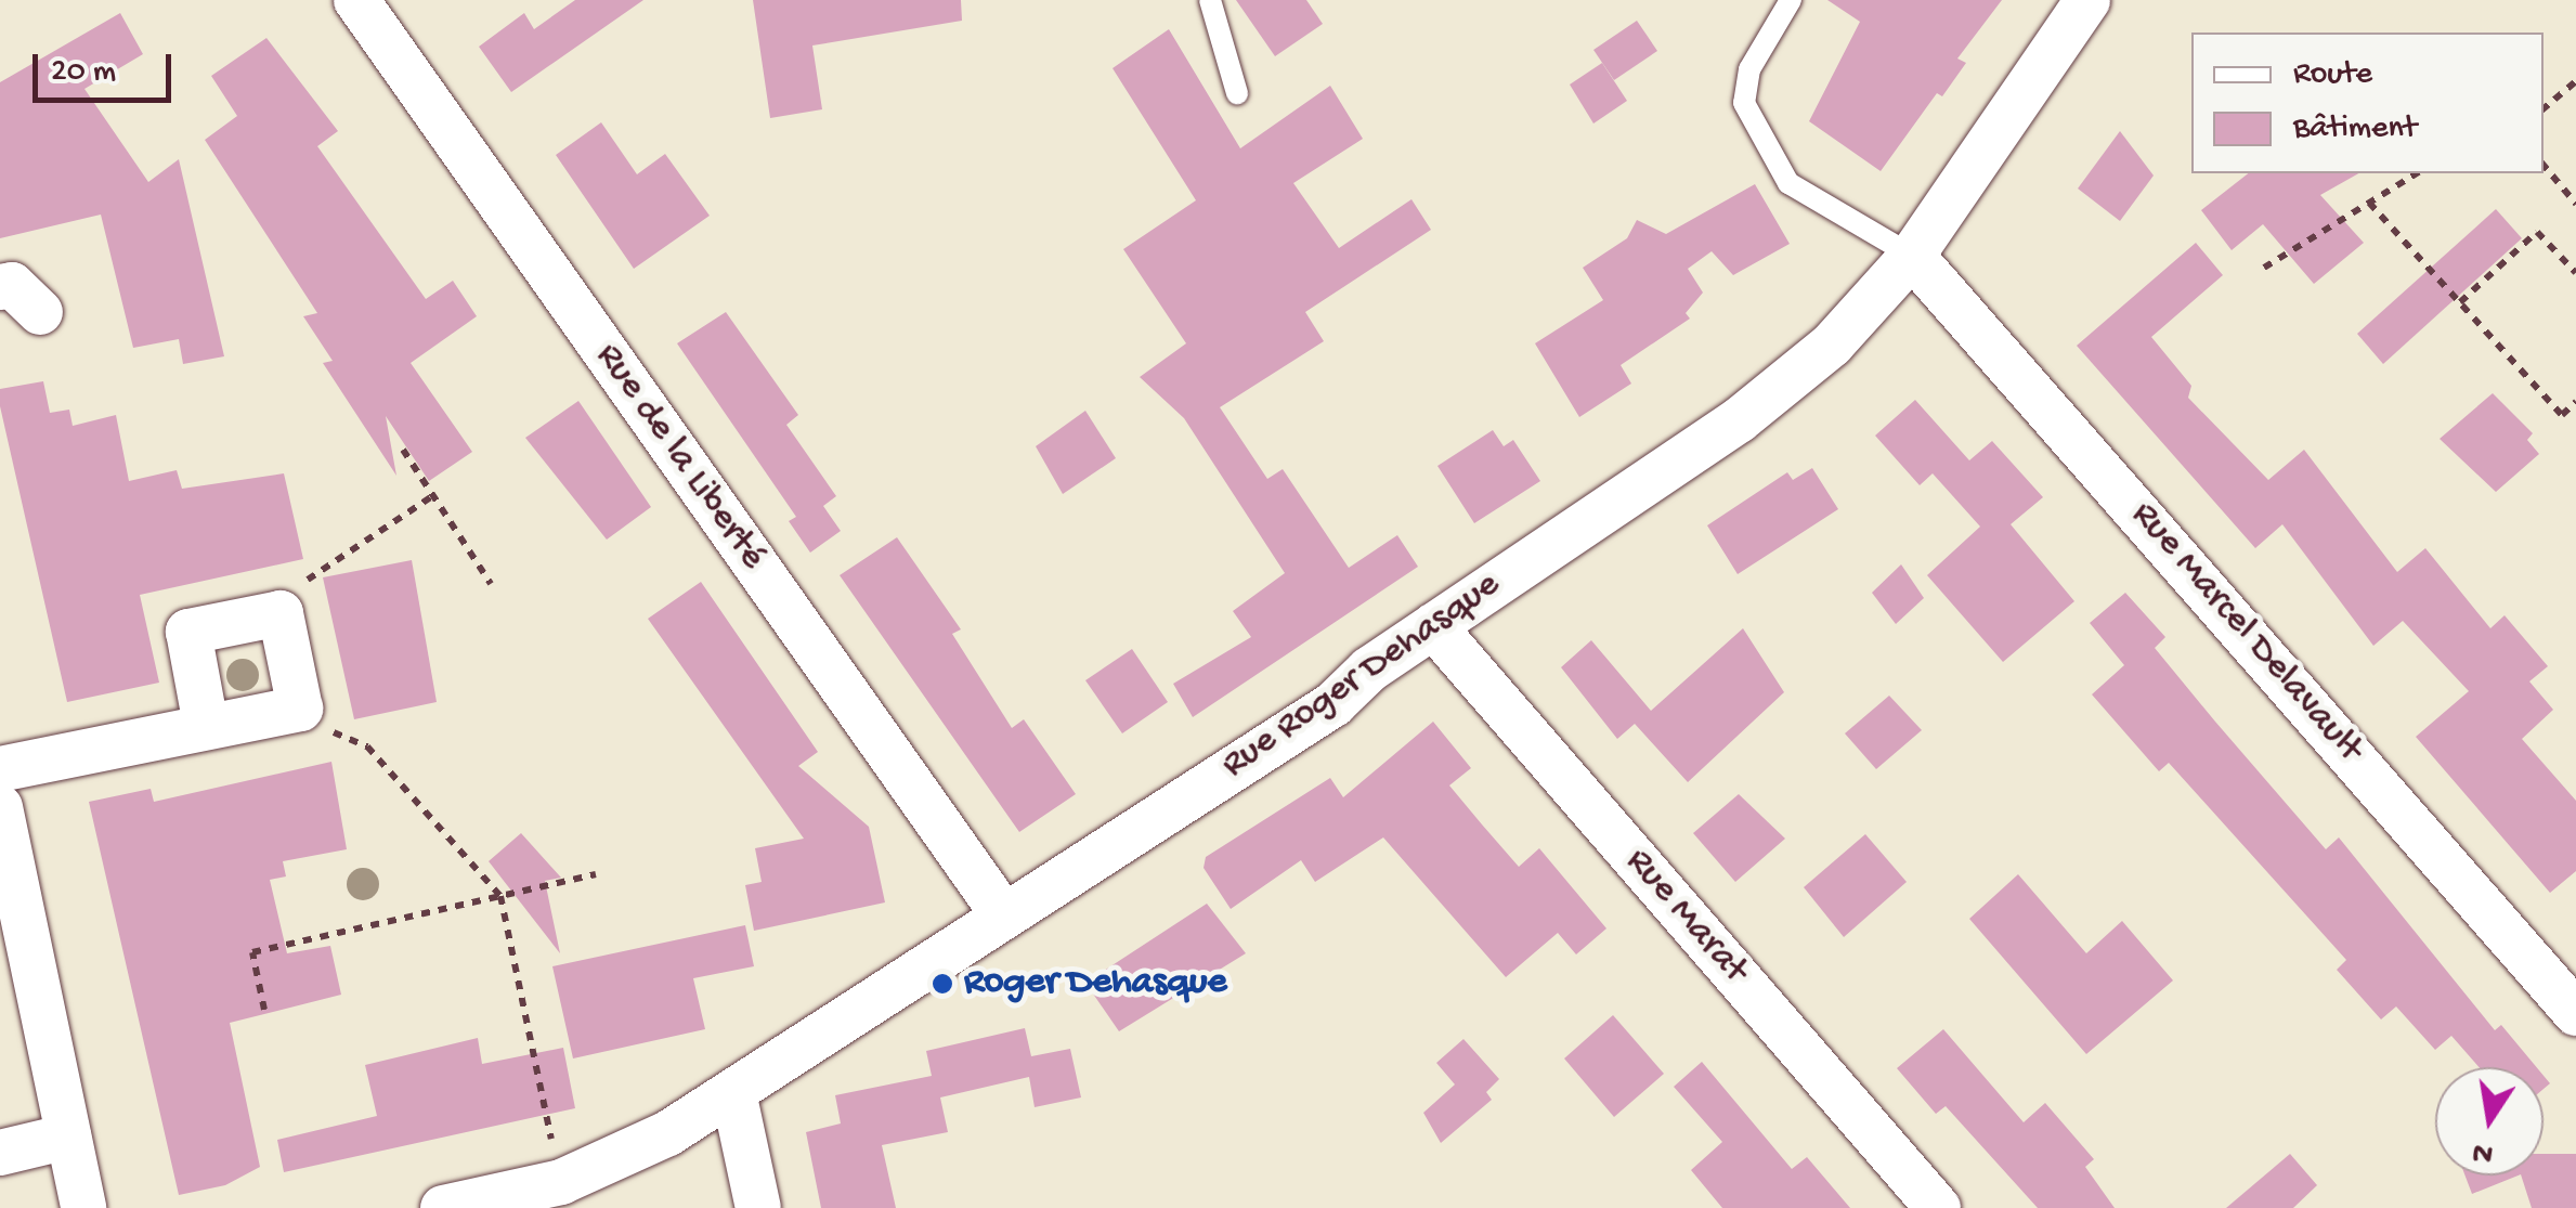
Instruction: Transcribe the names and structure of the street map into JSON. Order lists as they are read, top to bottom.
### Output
{
  "streets": {
    "street": [
      "Rue de la Liberté",
      "Rue Marcel Delavault",
      "Rue Roger Dehasque",
      "Rue Marat"
    ]
  },
  "crossings": [
    ["Rue de la Liberté", "Rue Roger Dehasque"],
    ["Rue Marcel Delavault", "Rue Roger Dehasque"],
    ["Rue Roger Dehasque", "Rue Marat"]
  ],
  "places": ["Roger Dehasque"],
  "legend": ["Route", "Bâtiment"],
  "scale_bar": "20 m",
  "north": "bottom"
}
